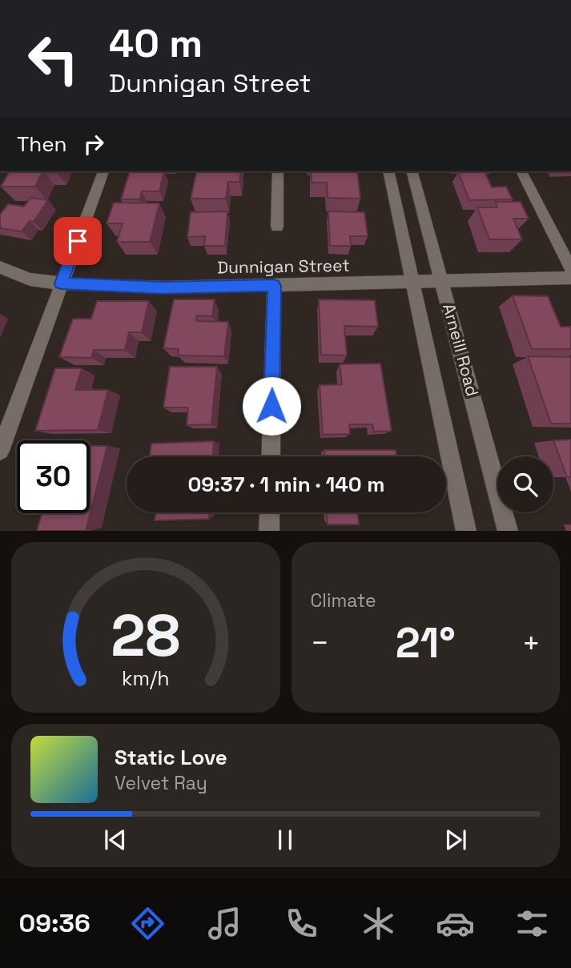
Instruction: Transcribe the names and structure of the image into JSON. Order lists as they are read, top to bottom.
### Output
{
  "streets": {
    "street": ["Dunnigan Street", "Arneill Road"]
  },
  "crossings": [
    ["Dunnigan Street", "Arneill Road"]
  ],
  "page": {
    "turn": ["40 m", "Dunnigan Street"],
    "then": "Then",
    "limit": "30",
    "trip": "09:37 · 1 min · 140 m",
    "tile": "Climate",
    "heat": ["−", "21°", "+"],
    "song": ["Static Love", "Velvet Ray"],
    "tabs": "09:36",
    "gauge": ["28", "km/h"]
  }
}
